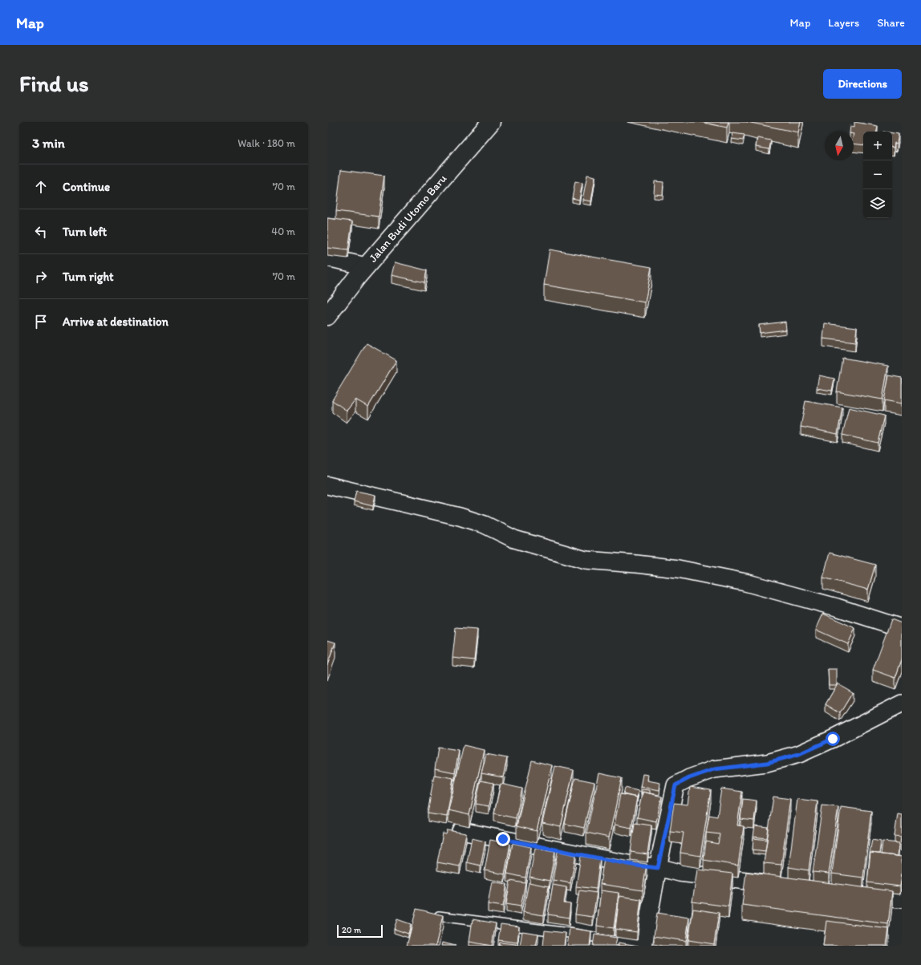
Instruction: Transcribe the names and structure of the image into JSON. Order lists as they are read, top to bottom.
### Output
{
  "streets": {
    "street": ["Jalan Budi Utomo Baru"]
  },
  "scale_bar": "20 m",
  "north": "bottom",
  "page": {
    "header": "Map",
    "nav": ["Map", "Layers", "Share"],
    "buttons": "Directions",
    "title": "Find us",
    "heading": ["3 min", "Walk · 180 m"],
    "map_buttons": ["+", "−"],
    "list": [
      ["Continue", "70 m"],
      ["Turn left", "40 m"],
      ["Turn right", "70 m"],
      "Arrive at destination"
    ],
    "scale": "20 m"
  }
}
